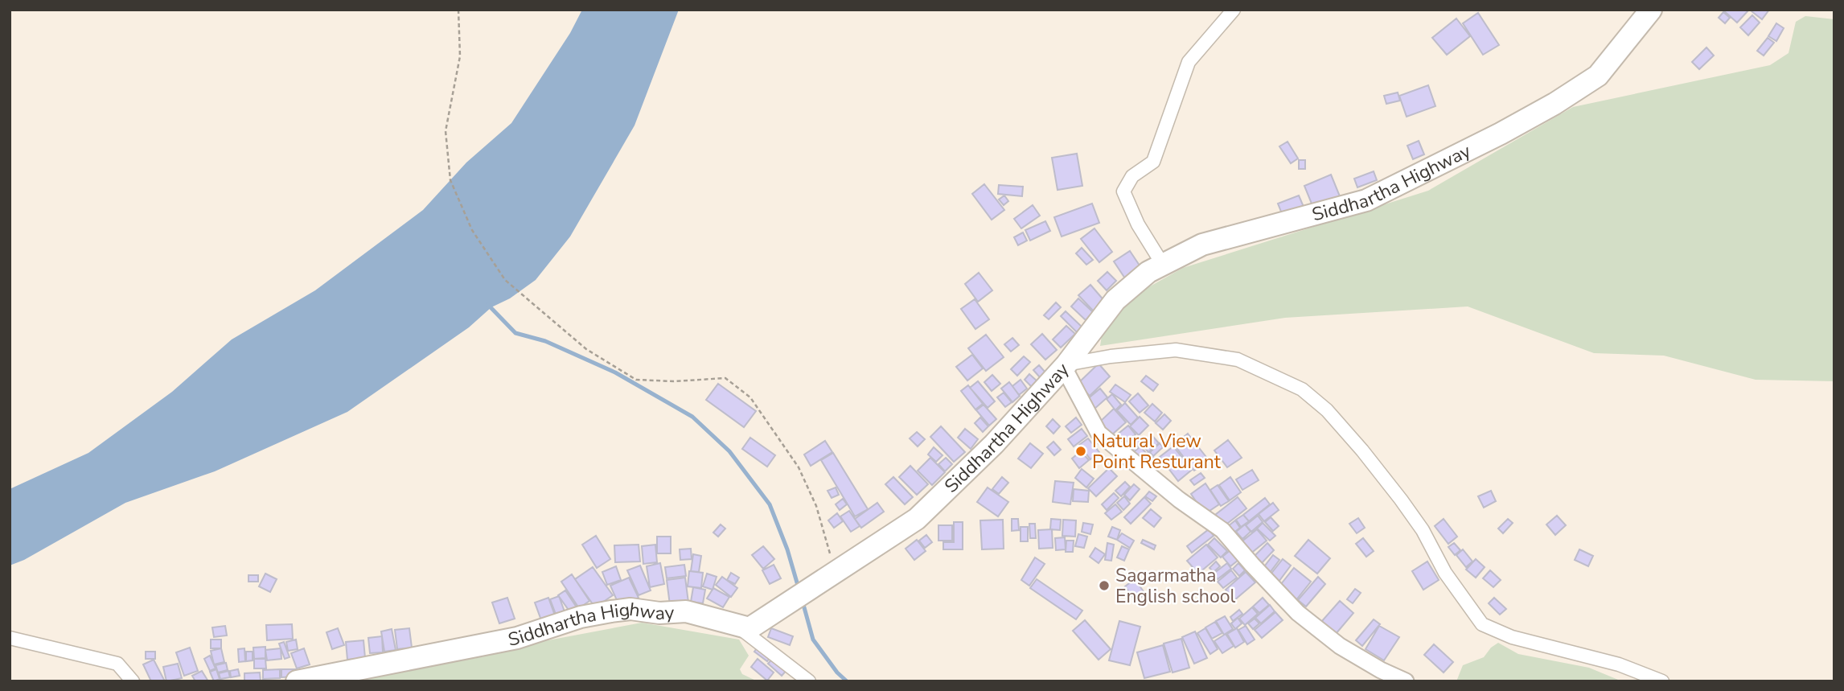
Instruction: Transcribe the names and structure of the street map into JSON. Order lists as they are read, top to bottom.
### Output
{
  "streets": {
    "highway": ["Siddhartha Highway"]
  },
  "places": ["Natural View Point Resturant", "Sagarmatha English school"]
}
